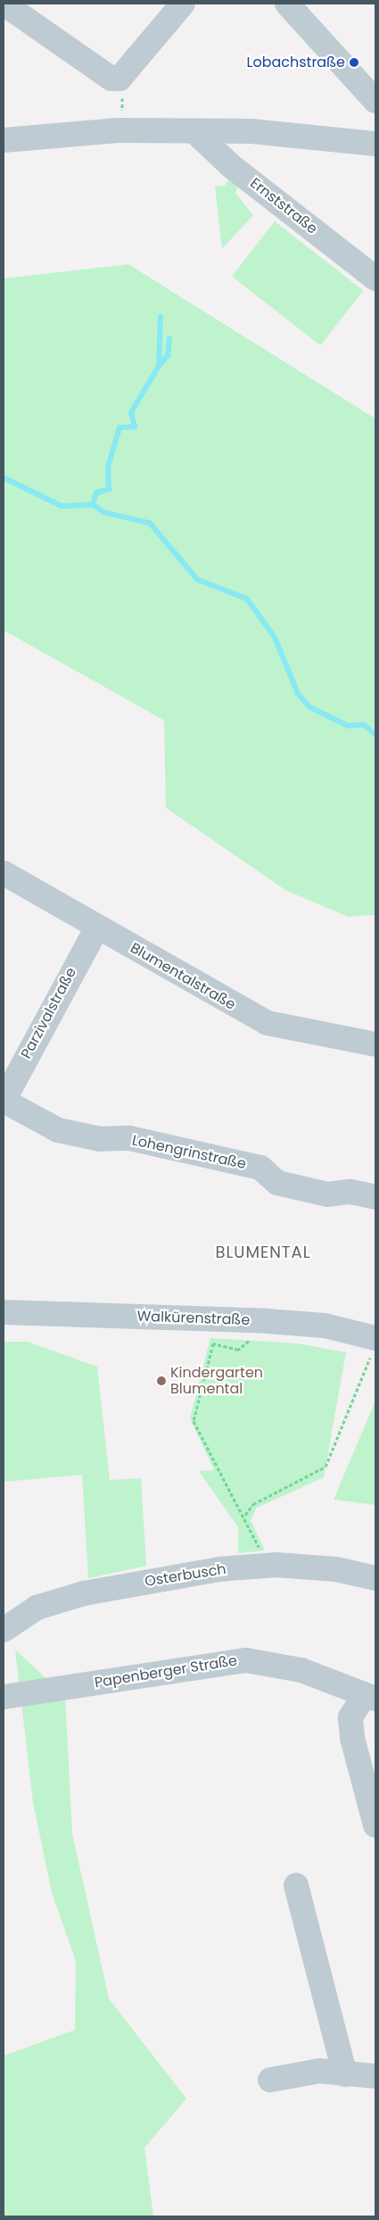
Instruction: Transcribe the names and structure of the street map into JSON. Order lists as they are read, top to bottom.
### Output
{
  "streets": {
    "street": [
      "Ernststraße",
      "Blumentalstraße",
      "Parzivalstraße",
      "Lohengrinstraße",
      "Walkürenstraße",
      "Osterbusch",
      "Papenberger Straße"
    ]
  },
  "crossings": [
    ["Blumentalstraße", "Parzivalstraße"],
    ["Parzivalstraße", "Lohengrinstraße"]
  ],
  "districts": ["BLUMENTAL"],
  "places": ["Lobachstraße", "Kindergarten Blumental"]
}
